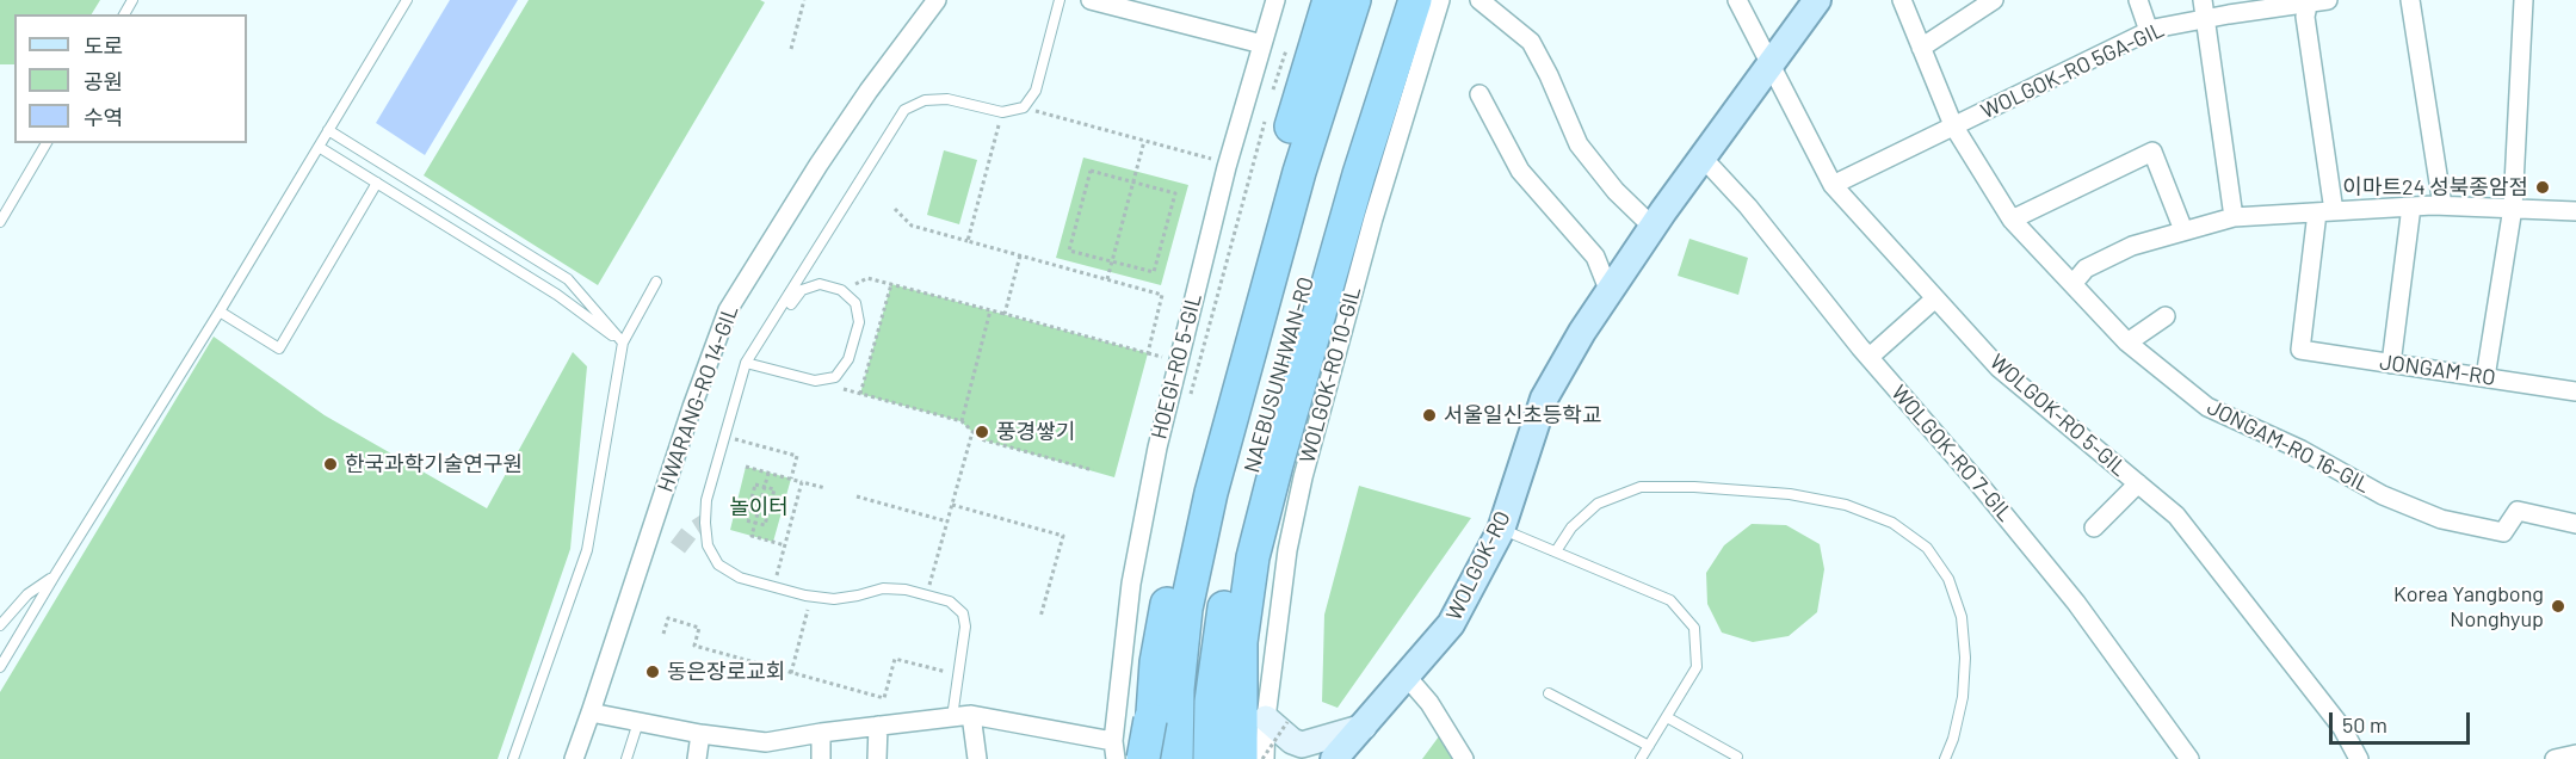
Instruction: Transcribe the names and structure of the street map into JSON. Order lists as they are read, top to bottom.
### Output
{
  "streets": {
    "highway": ["NAEBUSUNHWAN-RO"],
    "main road": ["WOLGOK-RO"],
    "street": [
      "WOLGOK-RO 5GA-GIL",
      "HOEGI-RO 5-GIL",
      "JONGAM-RO",
      "WOLGOK-RO 10-GIL",
      "HWARANG-RO 14-GIL",
      "WOLGOK-RO 5-GIL",
      "JONGAM-RO 16-GIL",
      "WOLGOK-RO 7-GIL"
    ]
  },
  "crossings": [
    ["WOLGOK-RO 5GA-GIL", "WOLGOK-RO 5-GIL"],
    ["WOLGOK-RO 5GA-GIL", "JONGAM-RO 16-GIL"],
    ["HOEGI-RO 5-GIL", "HWARANG-RO 14-GIL"],
    ["NAEBUSUNHWAN-RO", "WOLGOK-RO 10-GIL"],
    ["WOLGOK-RO 5-GIL", "WOLGOK-RO"],
    ["WOLGOK-RO 7-GIL", "WOLGOK-RO"]
  ],
  "parks": ["놀이터"],
  "places": [
    "이마트24 성북종암점",
    "서울일신초등학교",
    "풍경쌓기",
    "한국과학기술연구원",
    "Korea Yangbong Nonghyup",
    "동은장로교회"
  ],
  "legend": ["도로", "공원", "수역"],
  "scale_bar": "50 m"
}
